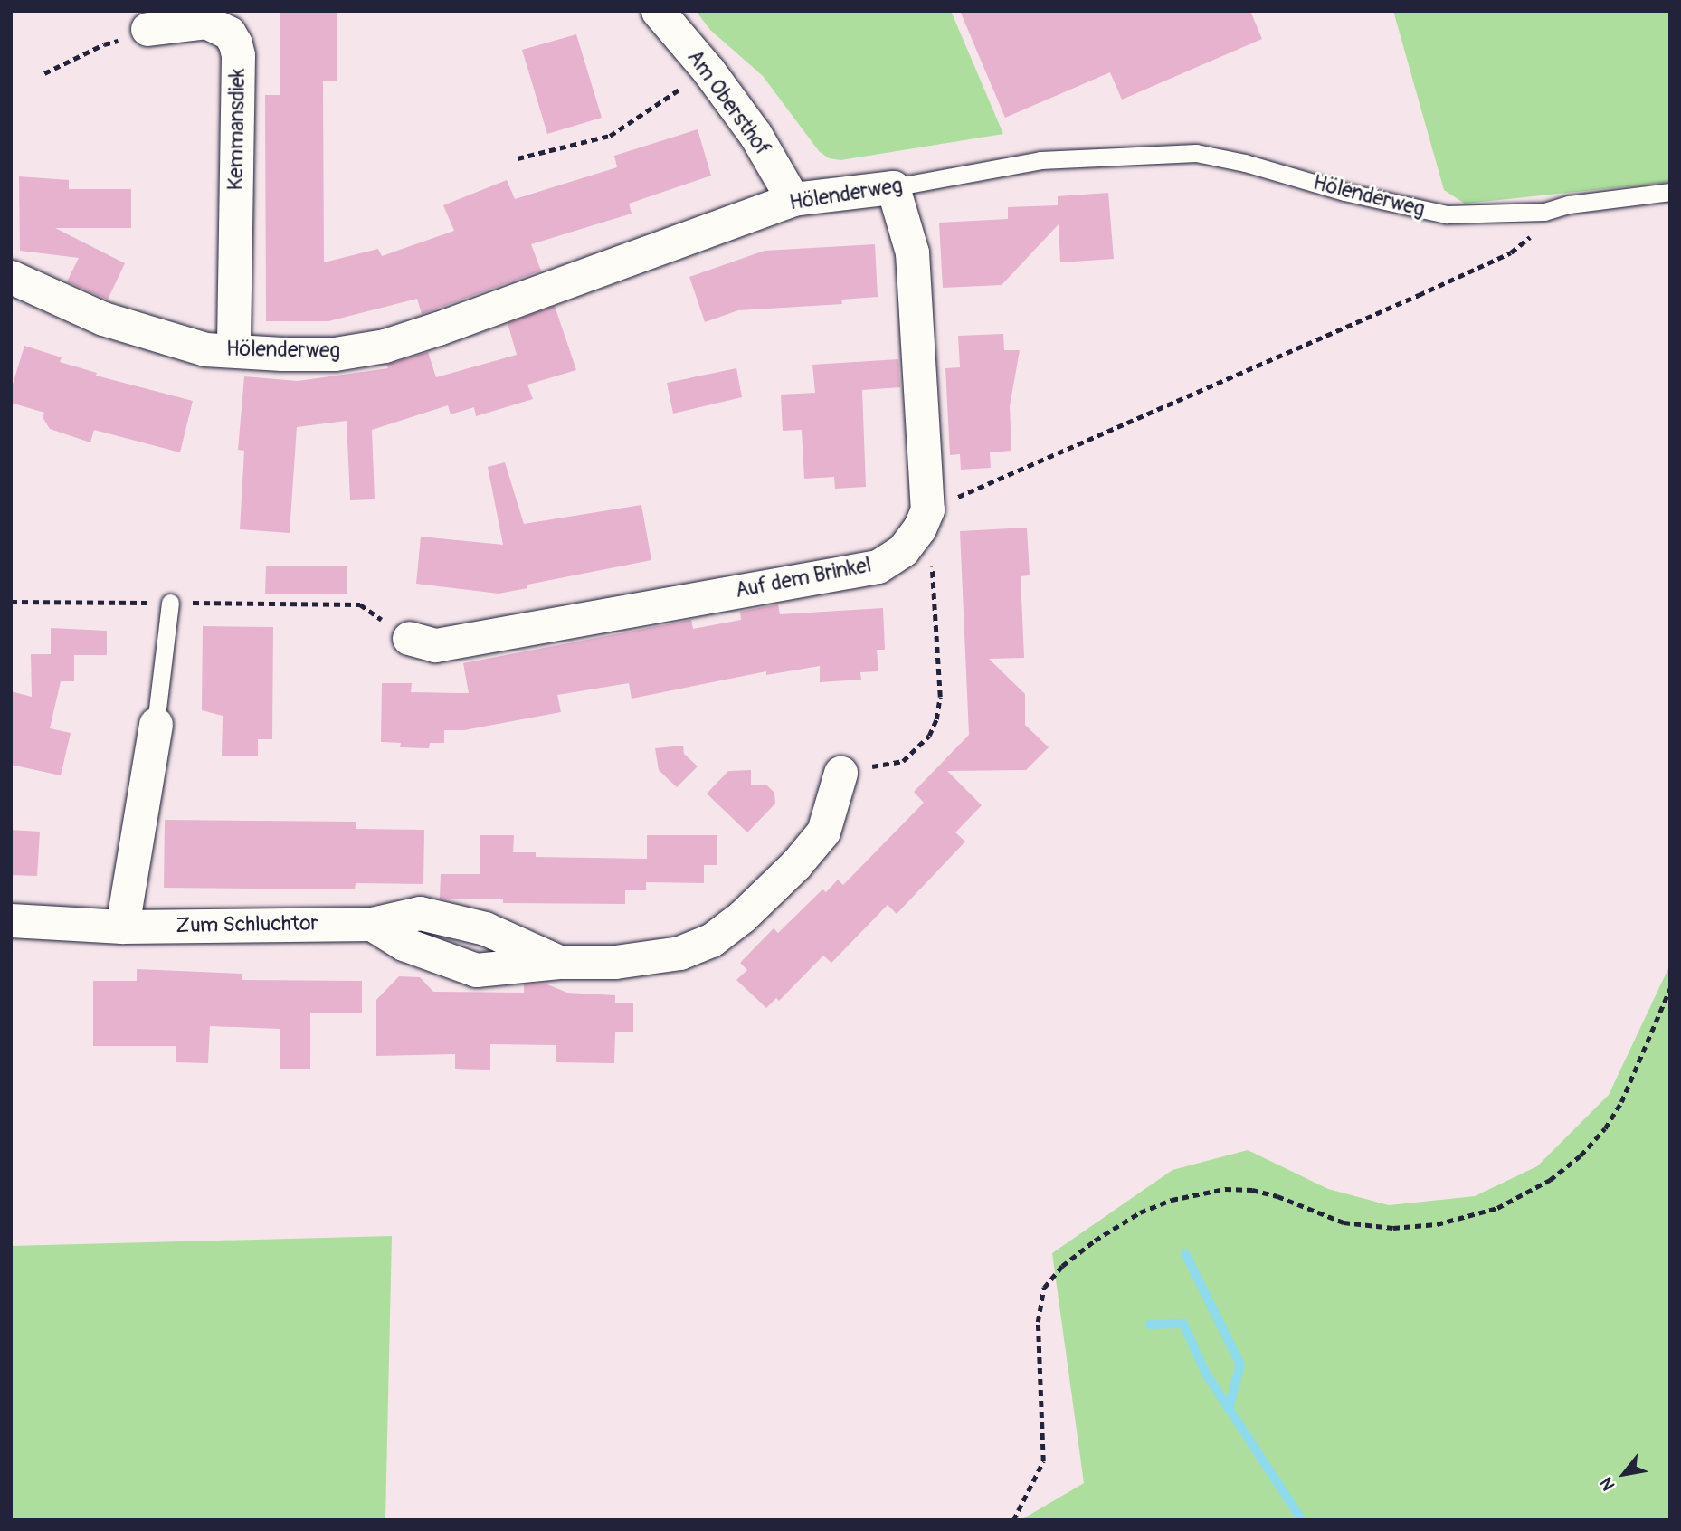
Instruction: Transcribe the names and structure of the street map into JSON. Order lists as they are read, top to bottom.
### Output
{
  "streets": {
    "street": [
      "Am Obersthof",
      "Kemmansdiek",
      "Hölenderweg",
      "Auf dem Brinkel",
      "Zum Schluchtor"
    ]
  },
  "crossings": [
    ["Am Obersthof", "Hölenderweg"],
    ["Kemmansdiek", "Hölenderweg"]
  ],
  "north": "bottom left"
}
